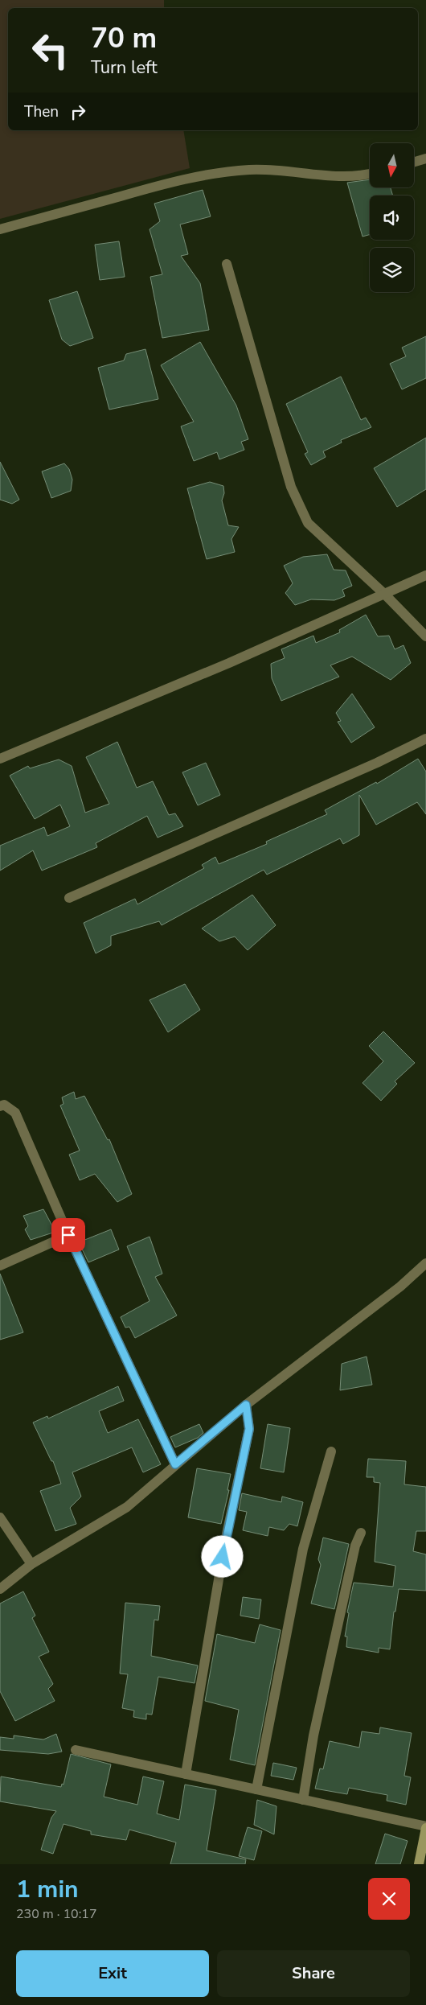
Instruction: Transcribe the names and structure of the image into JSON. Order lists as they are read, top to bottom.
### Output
{
  "north": "bottom",
  "page": {
    "turn": ["70 m", "Turn left"],
    "then": "Then",
    "heading": ["1 min", "230 m · 10:17"],
    "buttons": ["Exit", "Share"]
  }
}
